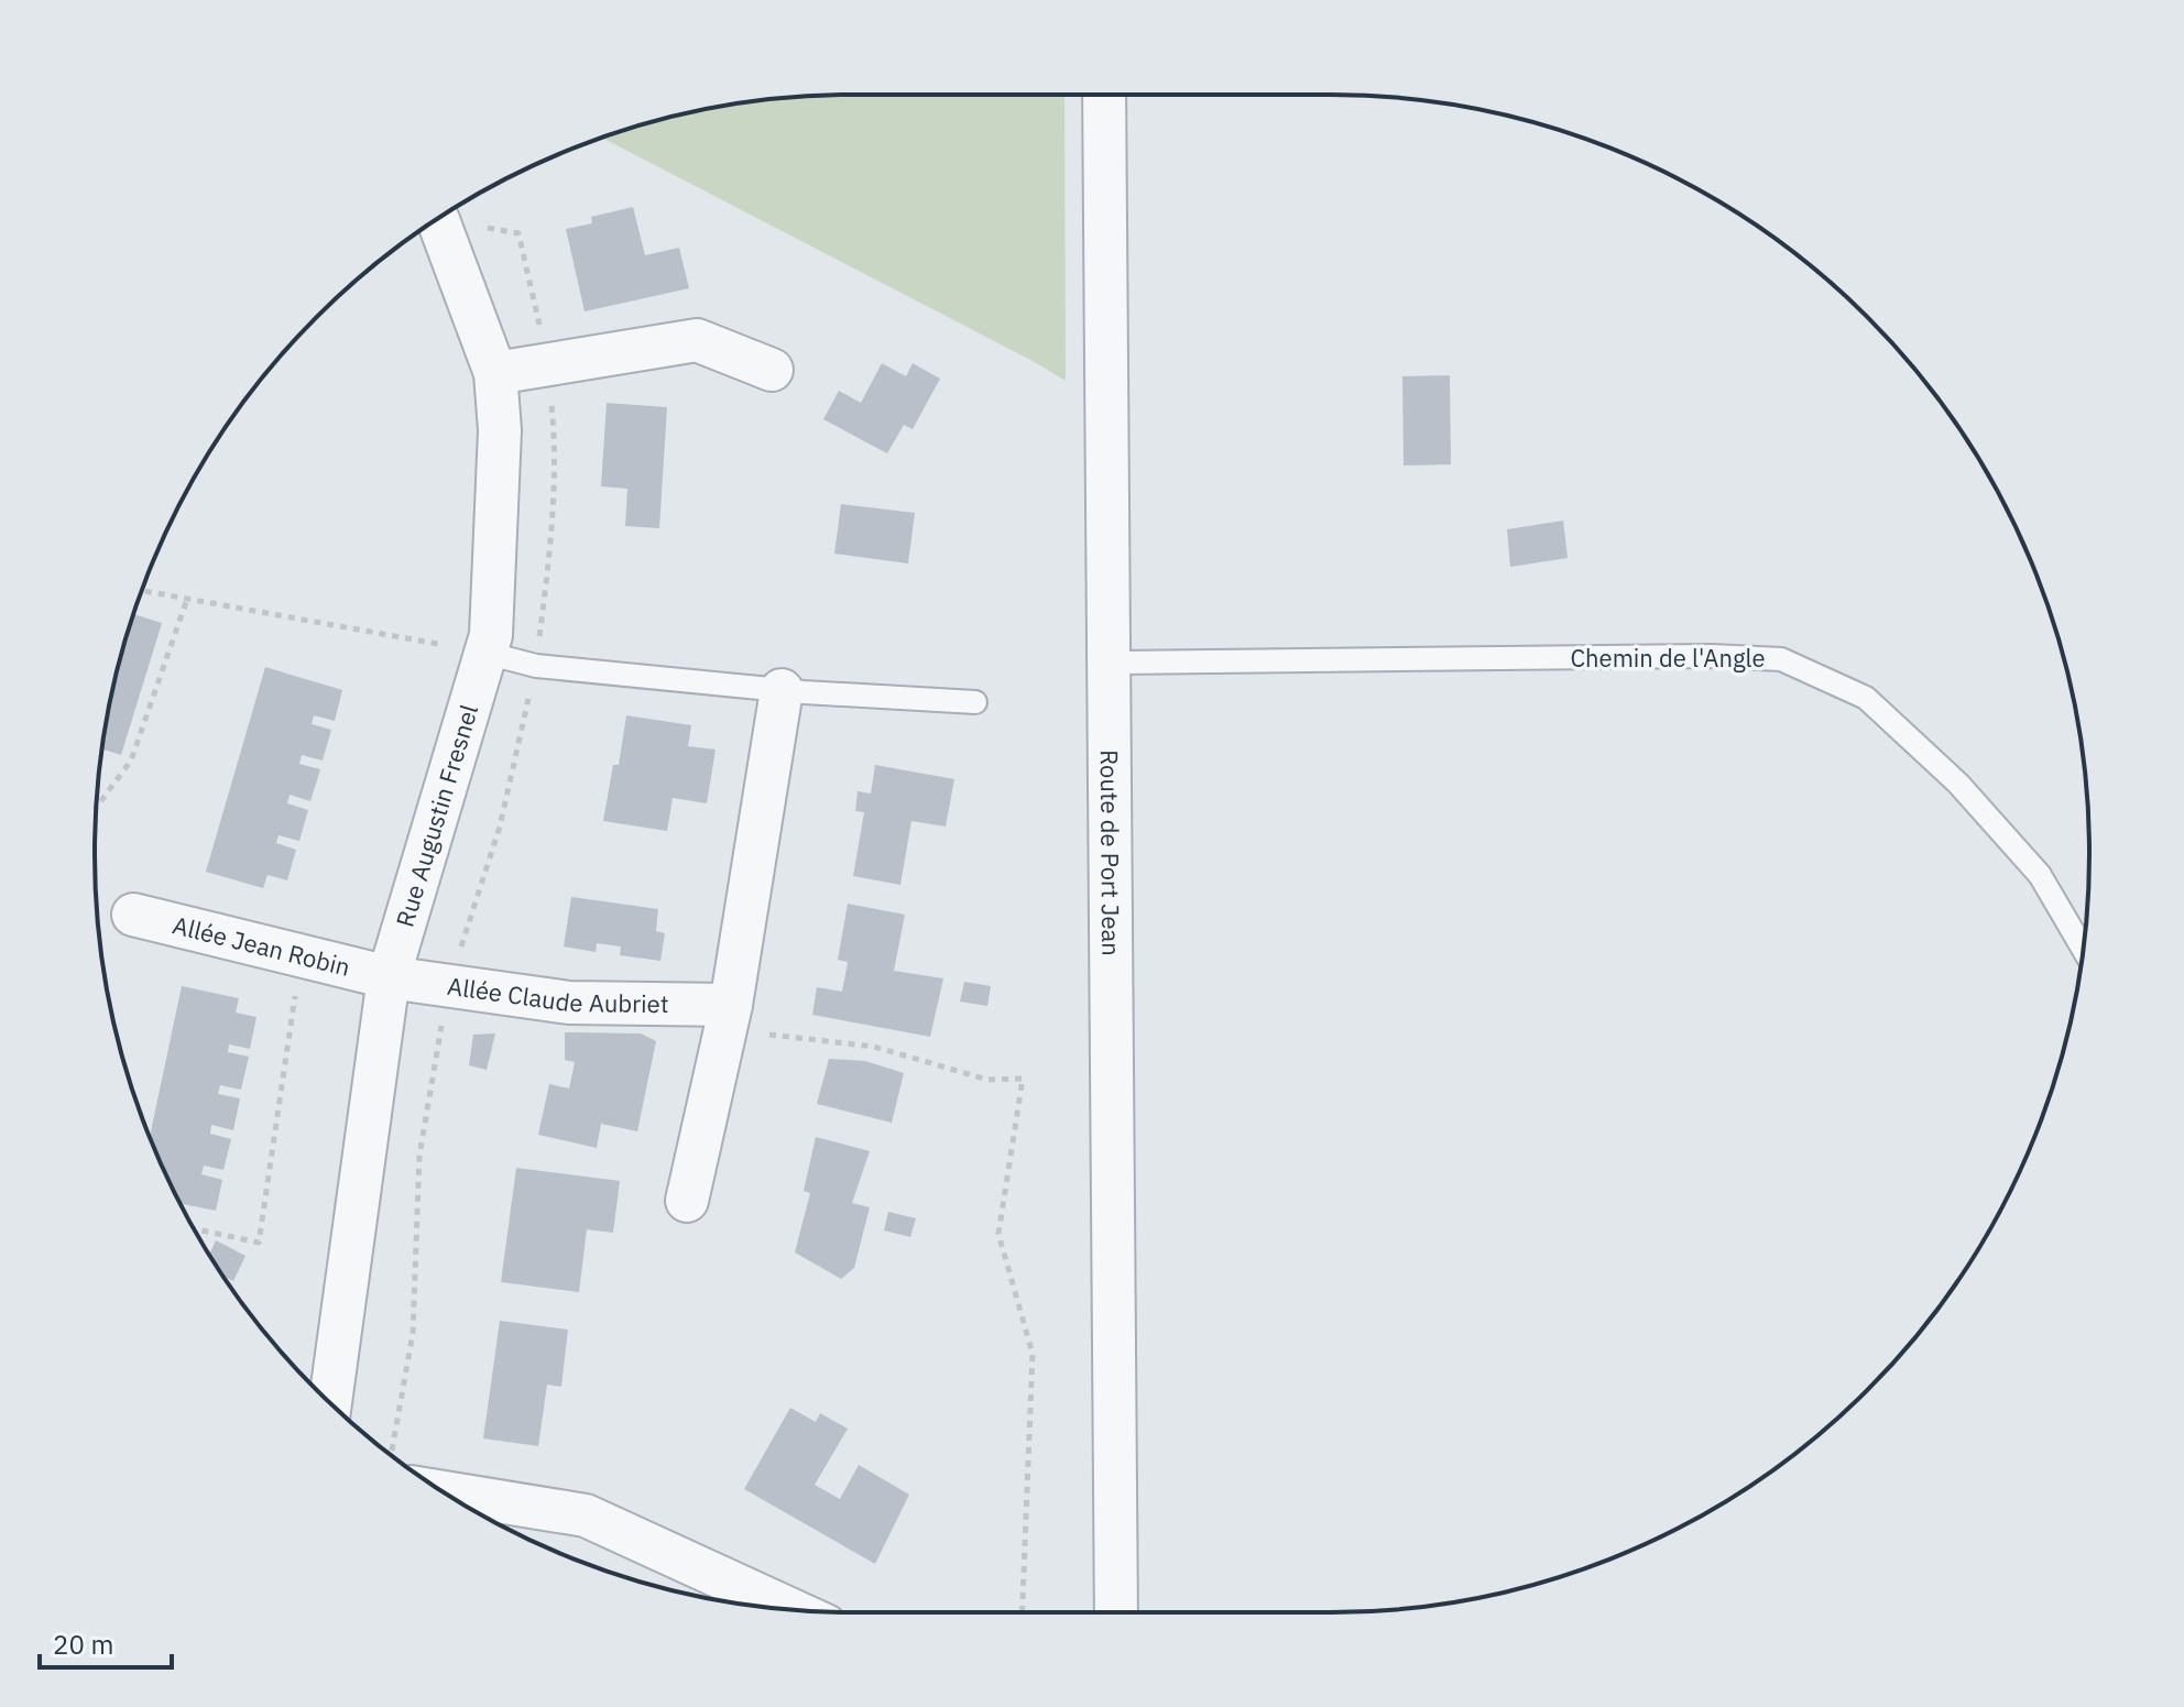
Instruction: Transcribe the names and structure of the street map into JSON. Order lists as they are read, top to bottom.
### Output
{
  "streets": {
    "street": [
      "Rue Augustin Fresnel",
      "Route de Port Jean",
      "Allée Jean Robin",
      "Allée Claude Aubriet"
    ],
    "lane": ["Chemin de l'Angle"]
  },
  "crossings": [
    ["Chemin de l'Angle", "Route de Port Jean"],
    ["Rue Augustin Fresnel", "Allée Jean Robin"],
    ["Rue Augustin Fresnel", "Allée Claude Aubriet"],
    ["Allée Jean Robin", "Allée Claude Aubriet"]
  ],
  "scale_bar": "20 m"
}
